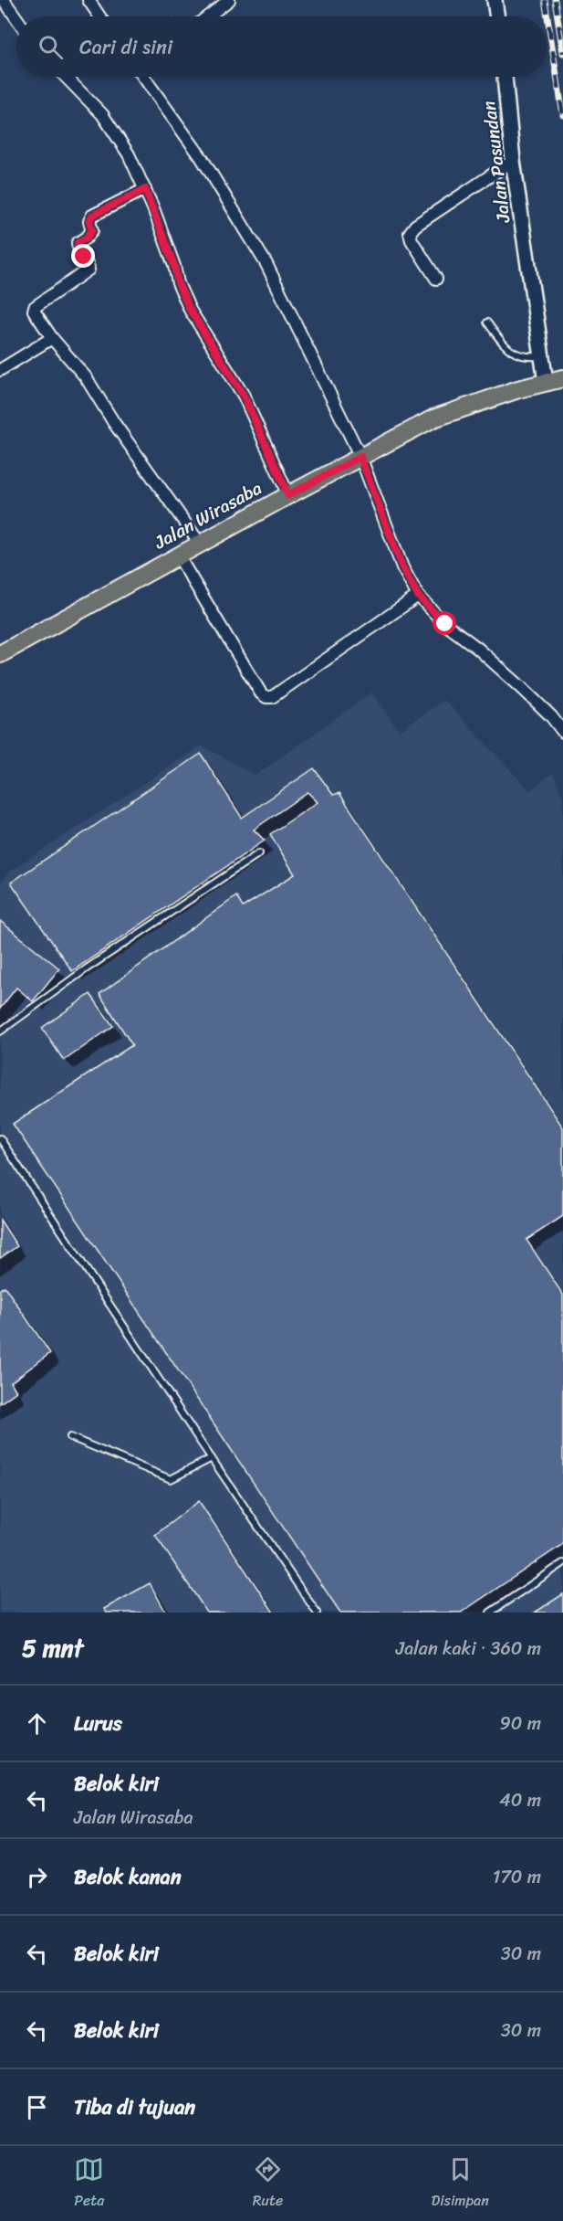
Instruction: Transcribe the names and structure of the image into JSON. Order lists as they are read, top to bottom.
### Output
{
  "streets": {
    "main road": ["Jalan Wirasaba"],
    "street": ["Jalan Pasundan"]
  },
  "crossings": [
    ["Jalan Pasundan", "Jalan Wirasaba"]
  ],
  "page": {
    "search": "Cari di sini",
    "heading": ["5 mnt", "Jalan kaki · 360 m"],
    "list": [
      ["Lurus", "90 m"],
      ["Belok kiri", "Jalan Wirasaba", "40 m"],
      ["Belok kanan", "170 m"],
      ["Belok kiri", "30 m"],
      ["Belok kiri", "30 m"],
      "Tiba di tujuan"
    ],
    "nav": ["Peta", "Rute", "Disimpan"]
  }
}
